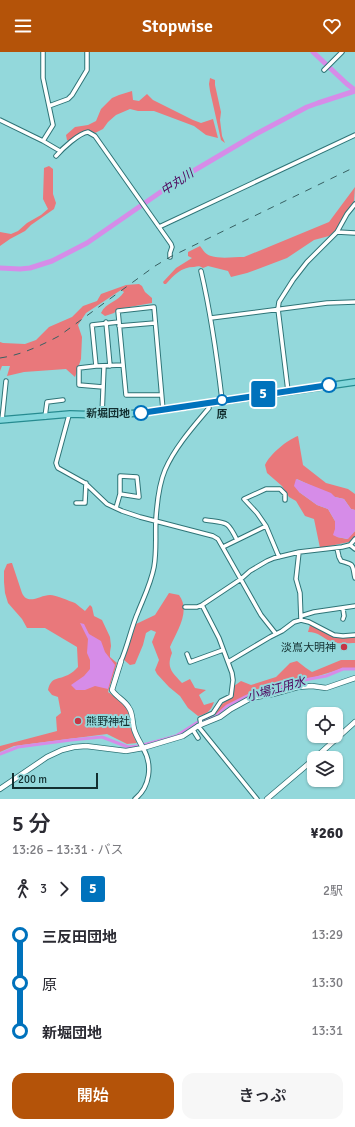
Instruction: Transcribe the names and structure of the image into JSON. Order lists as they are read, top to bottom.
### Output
{
  "water": ["中丸川", "小場江用水"],
  "places": [
    "原",
    "新堀団地",
    "淡嶌大明神",
    "熊野神社"
  ],
  "lines": ["bus line 5"],
  "scale_bar": "200 m",
  "page": {
    "header": "Stopwise",
    "on_map": "5",
    "scale": "200 m",
    "heading": ["5 分", "13:26 – 13:31 · バス", "¥260"],
    "legs": ["3", "5", "2駅"],
    "list": [
      {
        "name": "三反田団地",
        "value": "13:29"
      },
      {
        "name": "原",
        "value": "13:30"
      },
      {
        "name": "新堀団地",
        "value": "13:31"
      }
    ],
    "buttons": ["開始", "きっぷ"]
  }
}
